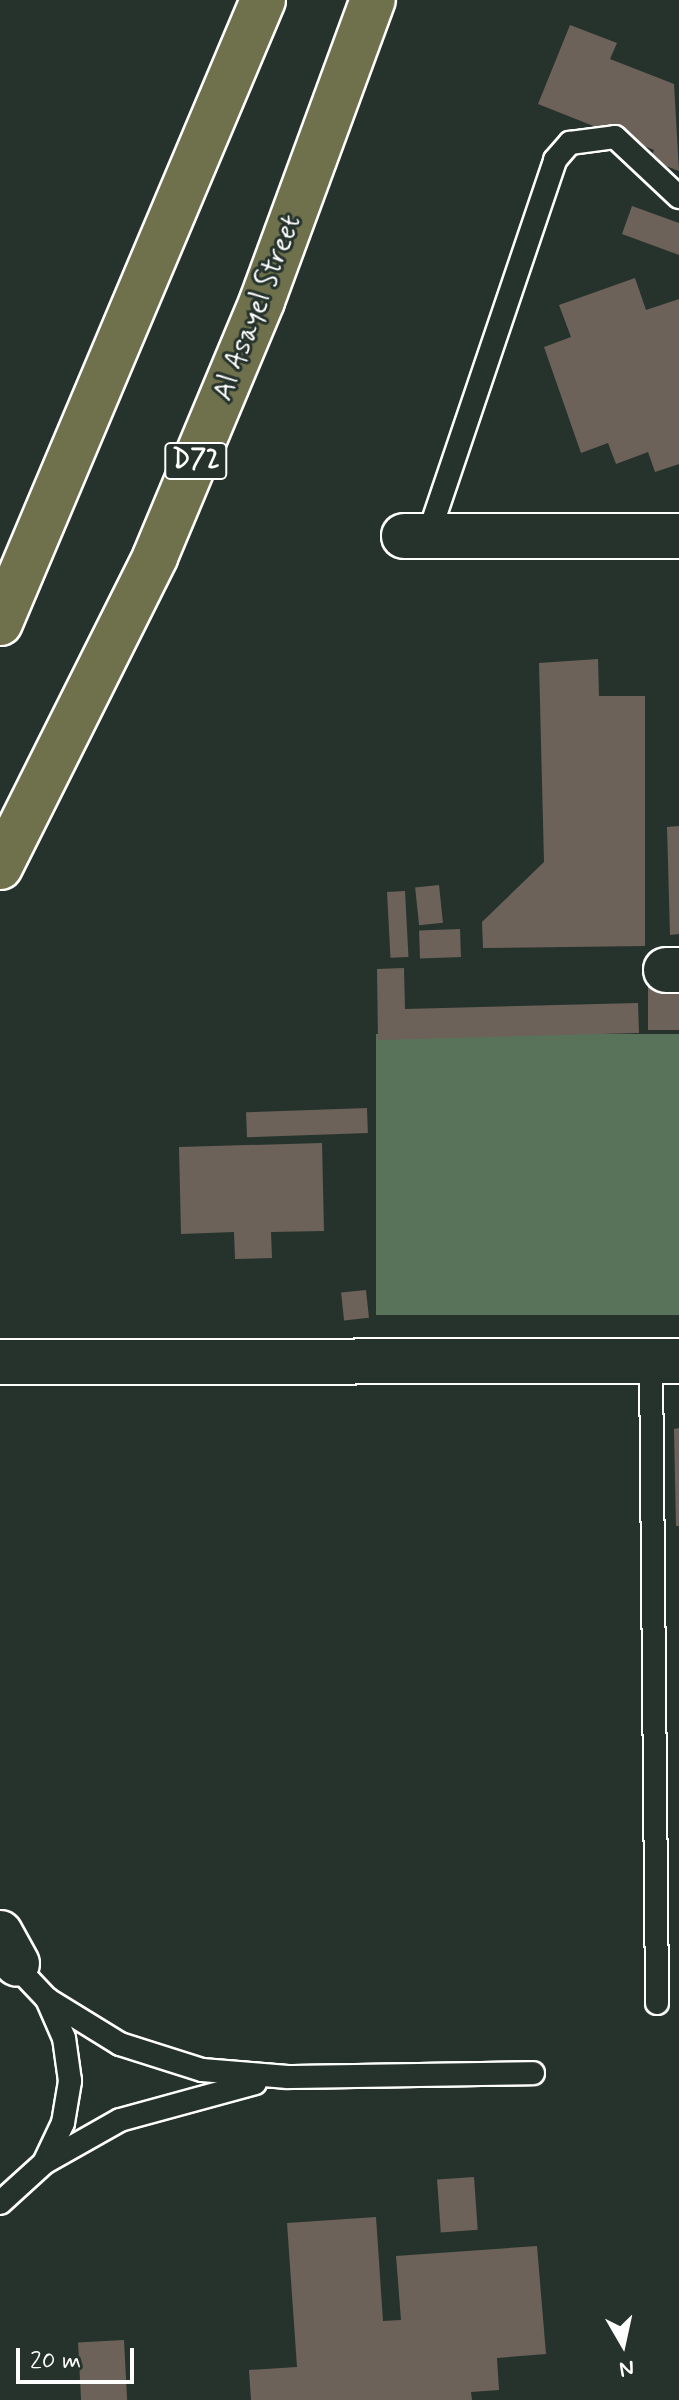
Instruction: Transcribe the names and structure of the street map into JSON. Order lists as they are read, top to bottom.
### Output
{
  "streets": {
    "main road": ["Al Asayel Street", "D72"]
  },
  "scale_bar": "20 m",
  "north": "bottom"
}
